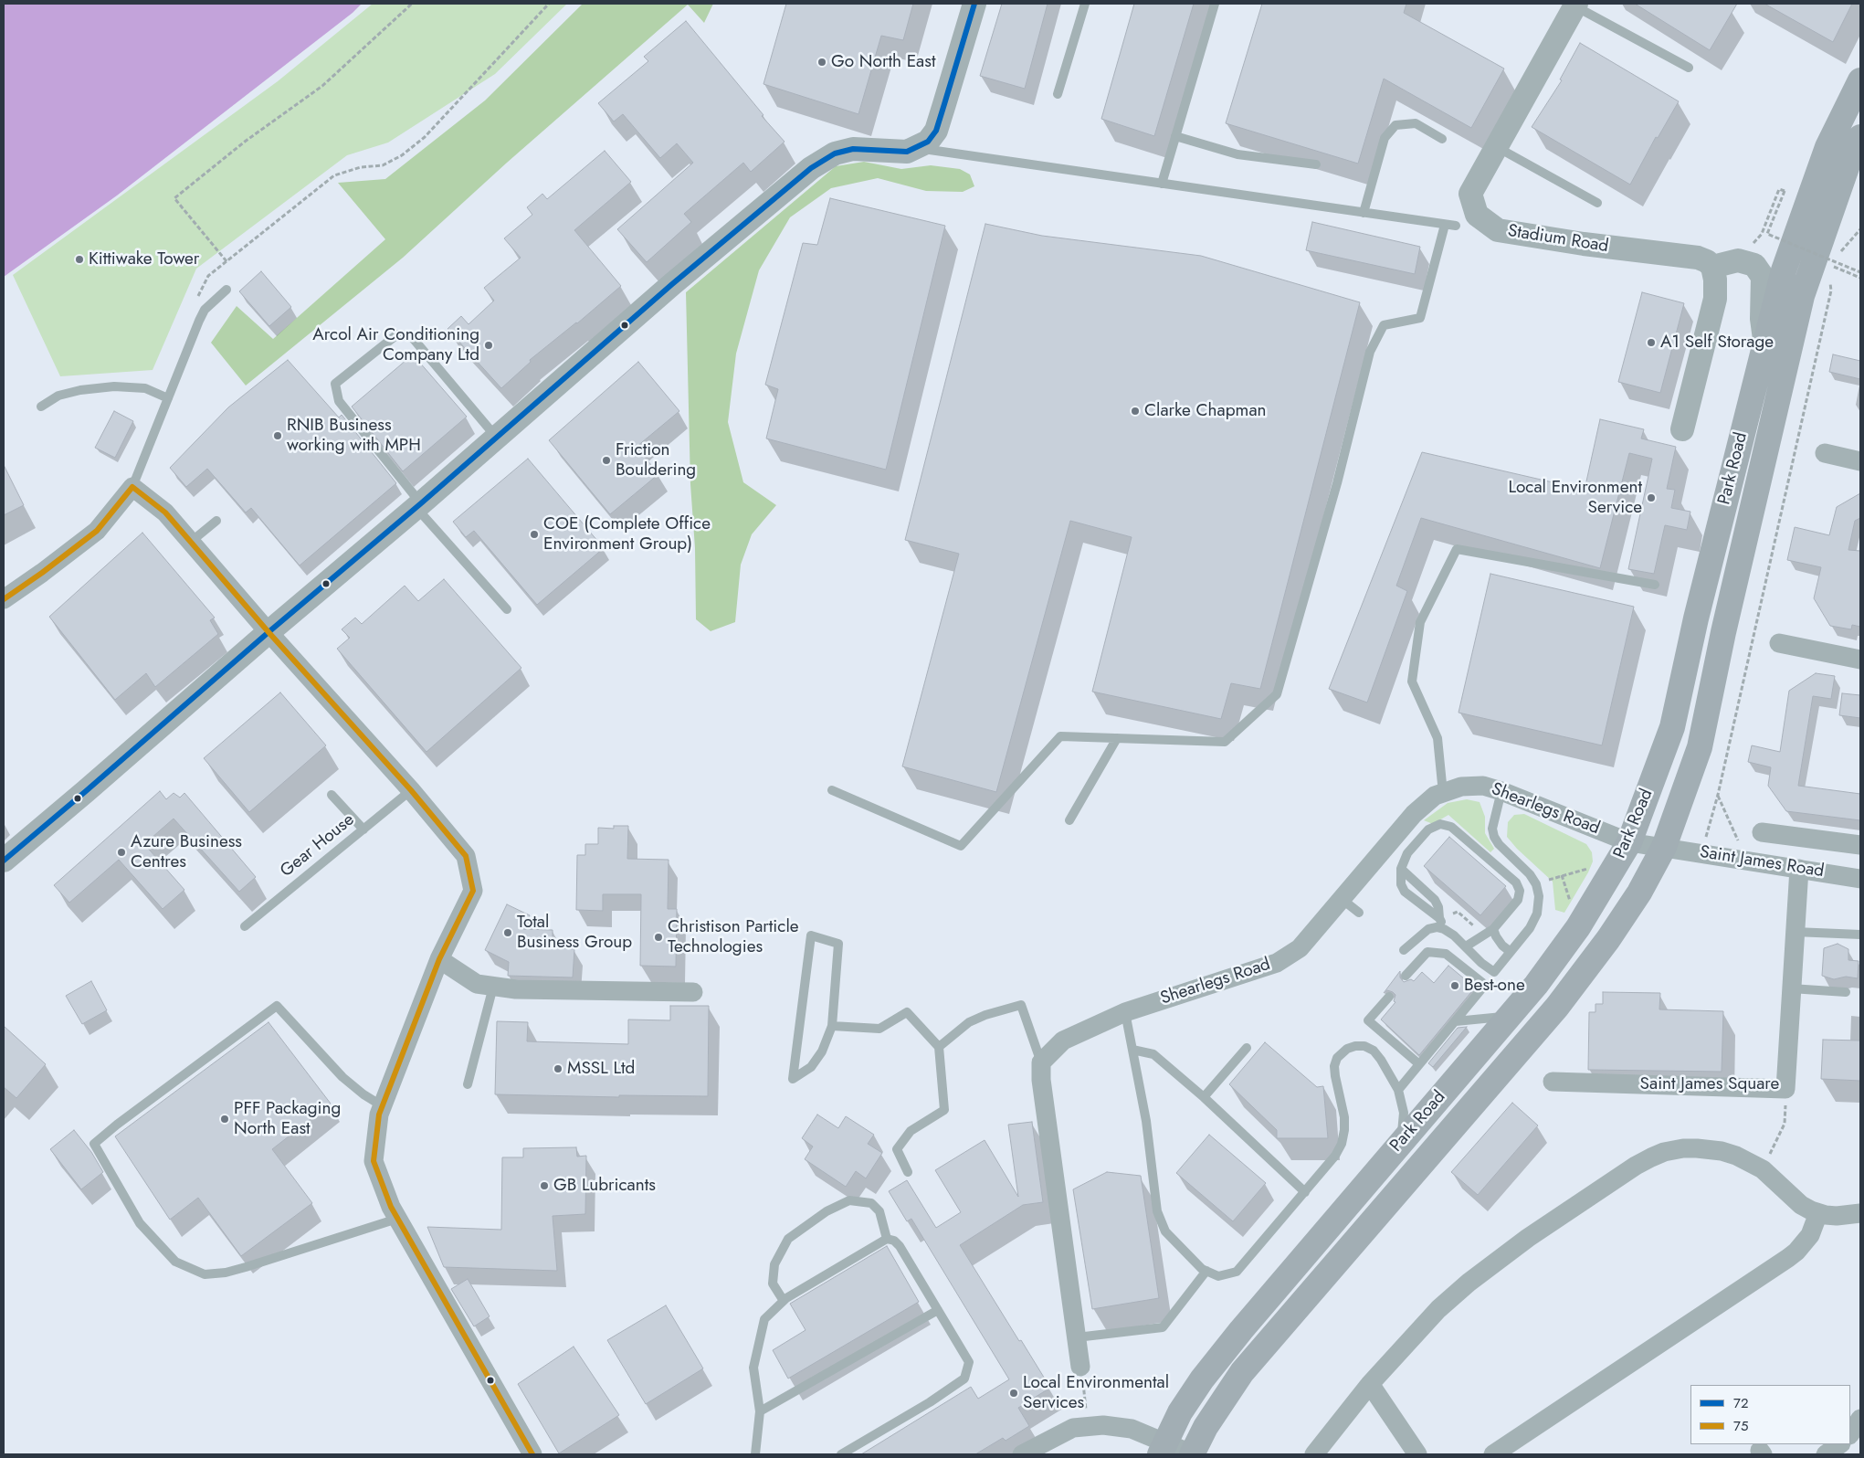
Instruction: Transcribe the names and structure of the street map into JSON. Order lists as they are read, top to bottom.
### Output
{
  "streets": {
    "highway": ["Park Road"],
    "street": [
      "Stadium Road",
      "Shearlegs Road",
      "Saint James Road",
      "Saint James Square"
    ],
    "lane": ["Gear House"]
  },
  "crossings": [
    ["Park Road", "Shearlegs Road"],
    ["Park Road", "Saint James Road"],
    ["Shearlegs Road", "Saint James Road"],
    ["Saint James Road", "Saint James Square"]
  ],
  "places": [
    "Go North East",
    "Kittiwake Tower",
    "A1 Self Storage",
    "Arcol Air Conditioning Company Ltd",
    "Clarke Chapman",
    "RNIB Business working with MPH",
    "Friction Bouldering",
    "Local Environment Service",
    "COE (Complete Office Environment Group)",
    "Azure Business Centres",
    "Total Business Group",
    "Christison Particle Technologies",
    "Best-one",
    "MSSL Ltd",
    "PFF Packaging North East",
    "GB Lubricants",
    "Local Environmental Services"
  ],
  "lines": ["transit line 72", "transit line 75"],
  "legend": ["72", "75"]
}
